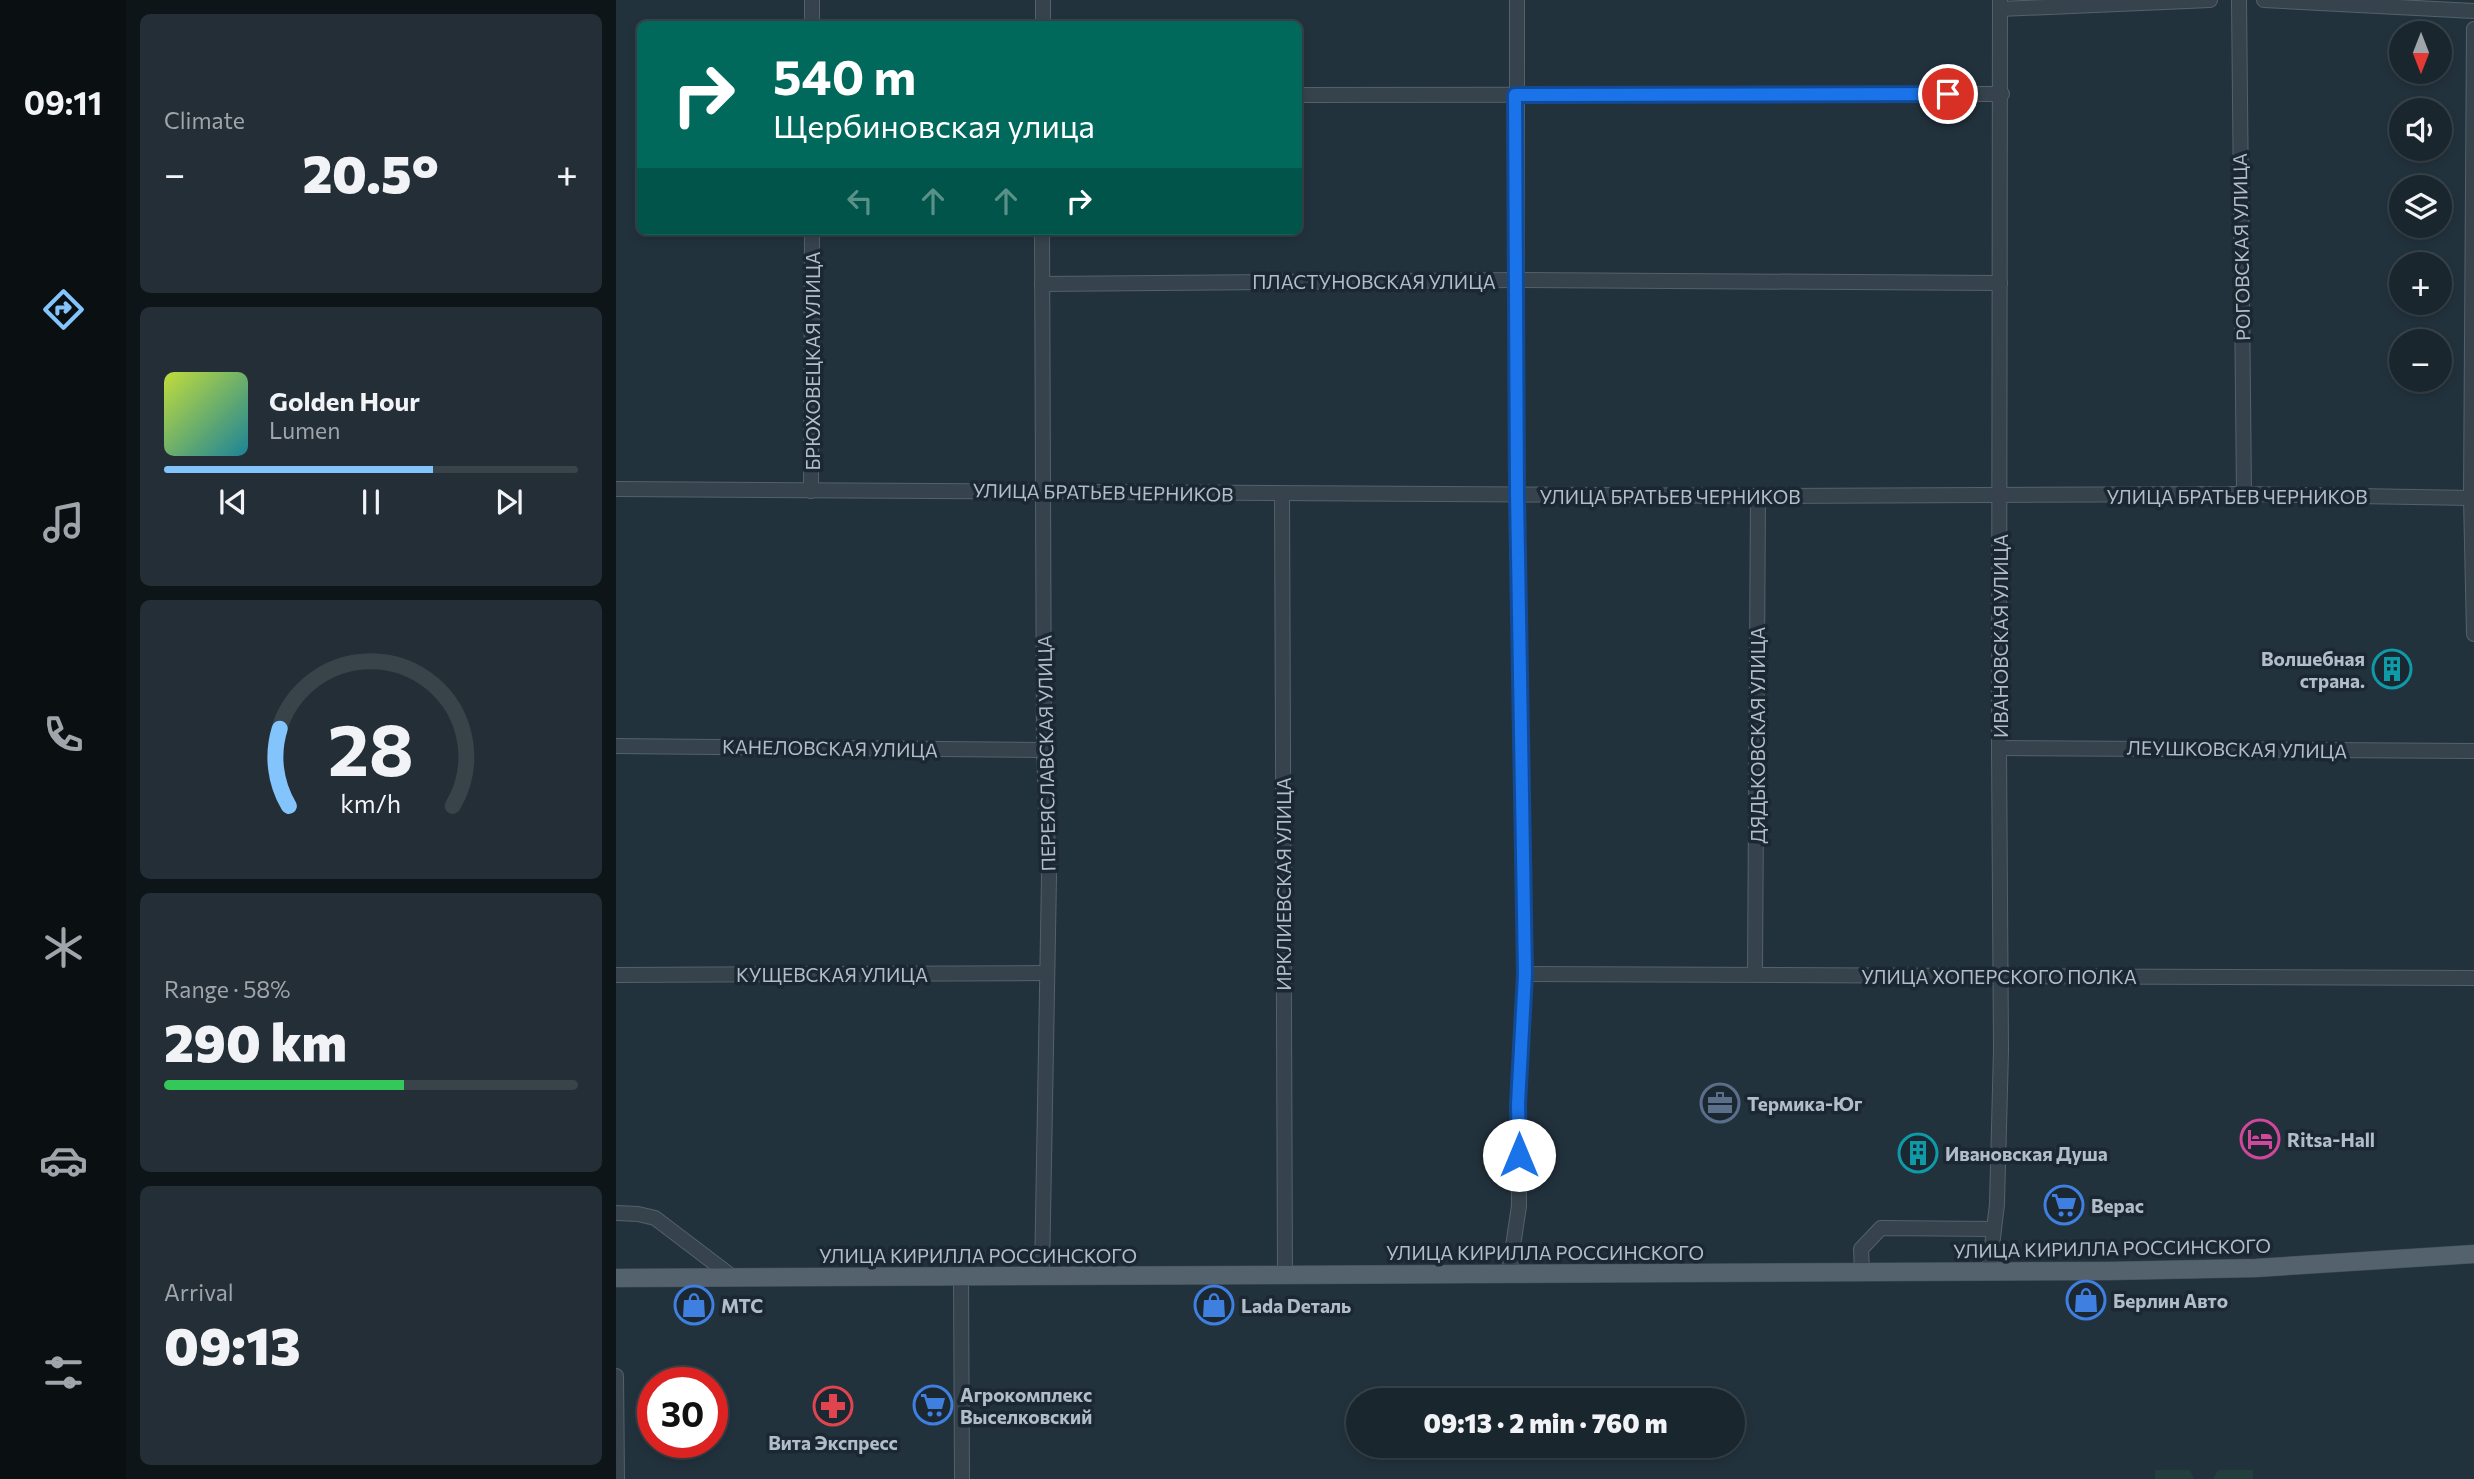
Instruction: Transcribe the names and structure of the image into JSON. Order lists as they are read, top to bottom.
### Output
{
  "streets": {
    "main road": ["УЛИЦА КИРИЛЛА РОССИНСКОГО"],
    "street": [
      "РОГОВСКАЯ УЛИЦА",
      "ПЛАСТУНОВСКАЯ УЛИЦА",
      "БРЮХОВЕЦКАЯ УЛИЦА",
      "УЛИЦА БРАТЬЕВ ЧЕРНИКОВ",
      "ИВАНОВСКАЯ УЛИЦА",
      "ДЯДЬКОВСКАЯ УЛИЦА",
      "КАНЕЛОВСКАЯ УЛИЦА",
      "ЛЕУШКОВСКАЯ УЛИЦА",
      "ПЕРЕЯСЛАВСКАЯ УЛИЦА",
      "ИРКЛИЕВСКАЯ УЛИЦА",
      "КУЩЕВСКАЯ УЛИЦА",
      "УЛИЦА ХОПЕРСКОГО ПОЛКА"
    ]
  },
  "crossings": [
    ["РОГОВСКАЯ УЛИЦА", "УЛИЦА БРАТЬЕВ ЧЕРНИКОВ"],
    ["ПЛАСТУНОВСКАЯ УЛИЦА", "ИВАНОВСКАЯ УЛИЦА"],
    ["ПЛАСТУНОВСКАЯ УЛИЦА", "ПЕРЕЯСЛАВСКАЯ УЛИЦА"],
    ["БРЮХОВЕЦКАЯ УЛИЦА", "УЛИЦА БРАТЬЕВ ЧЕРНИКОВ"],
    ["УЛИЦА БРАТЬЕВ ЧЕРНИКОВ", "ИВАНОВСКАЯ УЛИЦА"],
    ["УЛИЦА БРАТЬЕВ ЧЕРНИКОВ", "ДЯДЬКОВСКАЯ УЛИЦА"],
    ["УЛИЦА БРАТЬЕВ ЧЕРНИКОВ", "ПЕРЕЯСЛАВСКАЯ УЛИЦА"],
    ["УЛИЦА БРАТЬЕВ ЧЕРНИКОВ", "ИРКЛИЕВСКАЯ УЛИЦА"],
    ["ИВАНОВСКАЯ УЛИЦА", "ЛЕУШКОВСКАЯ УЛИЦА"],
    ["ИВАНОВСКАЯ УЛИЦА", "УЛИЦА ХОПЕРСКОГО ПОЛКА"],
    ["ИВАНОВСКАЯ УЛИЦА", "УЛИЦА КИРИЛЛА РОССИНСКОГО"],
    ["ДЯДЬКОВСКАЯ УЛИЦА", "УЛИЦА ХОПЕРСКОГО ПОЛКА"],
    ["КАНЕЛОВСКАЯ УЛИЦА", "ПЕРЕЯСЛАВСКАЯ УЛИЦА"],
    ["ПЕРЕЯСЛАВСКАЯ УЛИЦА", "КУЩЕВСКАЯ УЛИЦА"],
    ["ПЕРЕЯСЛАВСКАЯ УЛИЦА", "УЛИЦА КИРИЛЛА РОССИНСКОГО"],
    ["ИРКЛИЕВСКАЯ УЛИЦА", "УЛИЦА КИРИЛЛА РОССИНСКОГО"]
  ],
  "places": {
    "building": ["Волшебная страна.", "Ивановская Душа"],
    "office": ["Термика-Юг"],
    "hotel": ["Ritsa-Hall"],
    "supermarket": ["Верас", "Агрокомплекс Выселковский"],
    "shop": ["Берлин Авто", "МТС", "Lada Dеталь"],
    "pharmacy": ["Вита Экспресс"]
  },
  "north": "bottom",
  "page": {
    "tabs": "09:11",
    "tile": [
      "Climate",
      ["Range · 58%", "290 km"],
      ["Arrival", "09:13"]
    ],
    "map_buttons": ["+", "−"],
    "turn": ["540 m", "Щербиновская улица"],
    "heat": ["−", "20.5°", "+"],
    "song": ["Golden Hour", "Lumen"],
    "limit": "30",
    "trip": "09:13 · 2 min · 760 m",
    "gauge": ["28", "km/h"]
  }
}
